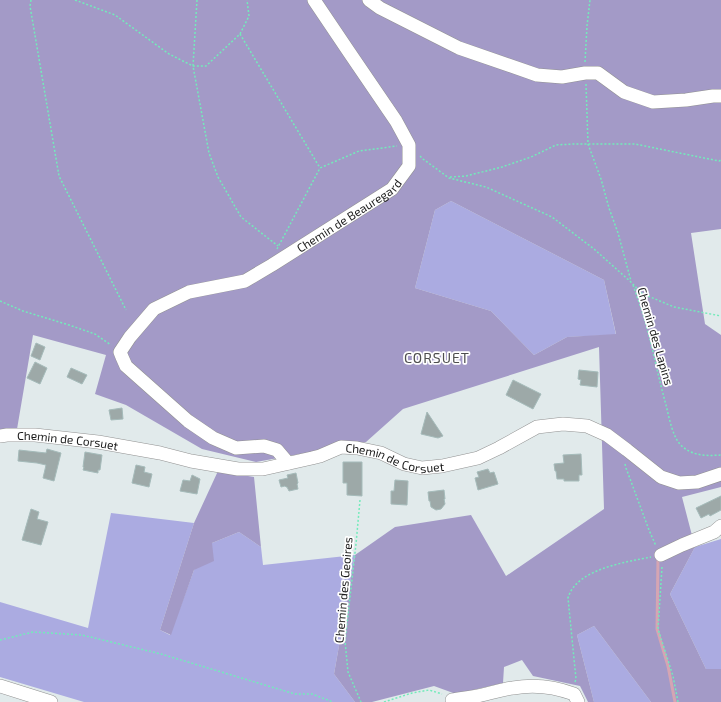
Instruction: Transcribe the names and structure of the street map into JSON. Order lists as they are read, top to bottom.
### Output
{
  "streets": {
    "street": ["Chemin de Beauregard", "Chemin de Corsuet"],
    "path": ["Chemin des Lapins", "Chemin des Geoires"]
  },
  "crossings": [
    ["Chemin de Beauregard", "Chemin des Lapins"]
  ],
  "districts": ["CORSUET"]
}
